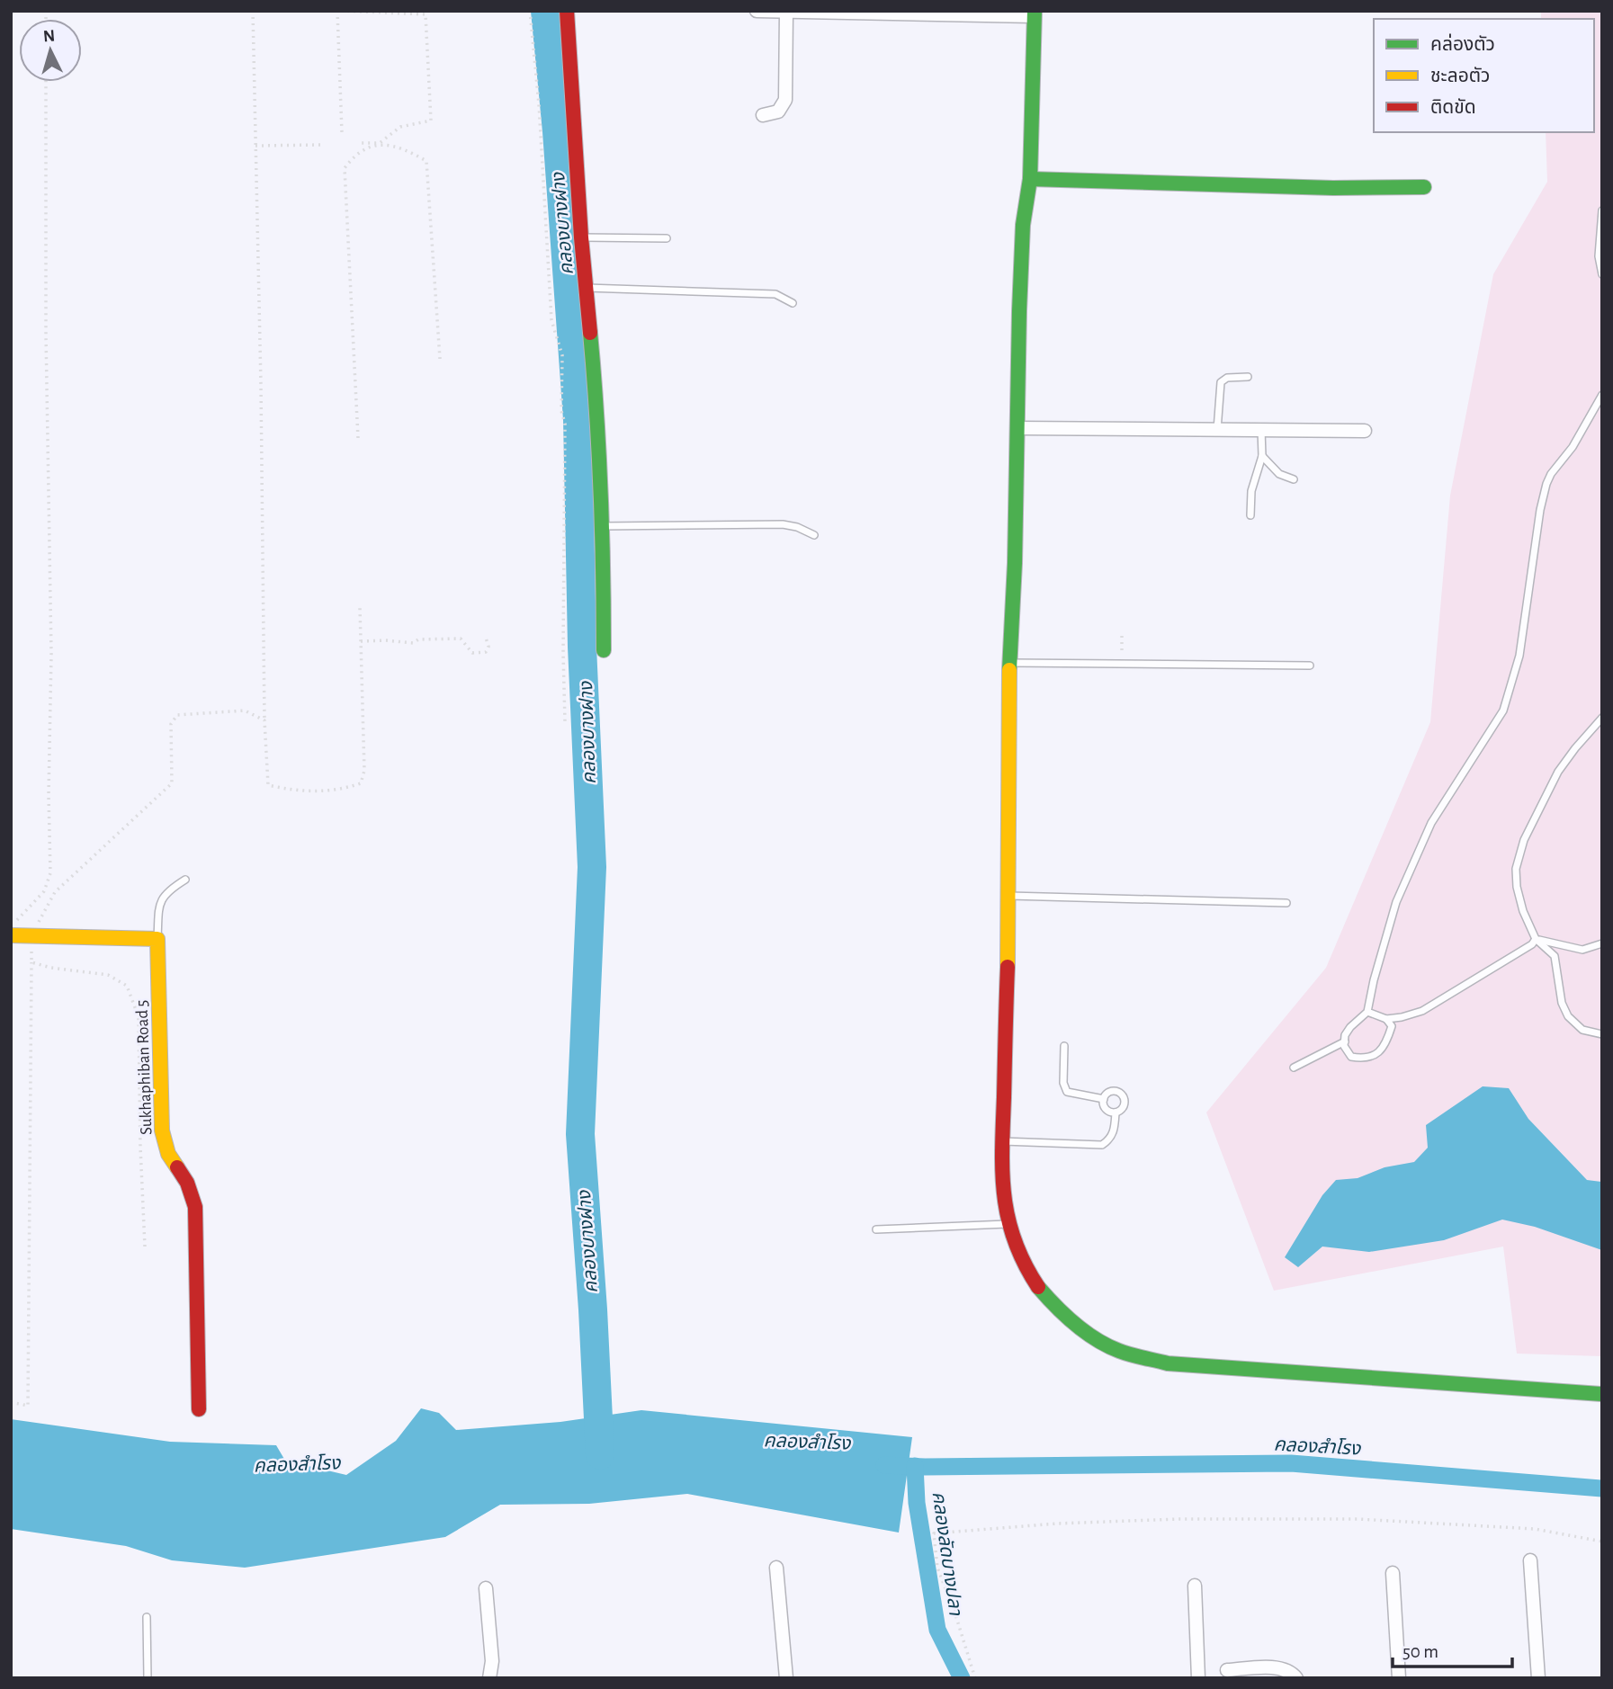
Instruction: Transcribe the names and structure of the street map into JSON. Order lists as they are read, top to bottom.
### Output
{
  "streets": {
    "street": ["Sukhaphiban Road 5"]
  },
  "water": ["คลองบางฝาง", "คลองสำโรง", "คลองลัดบางปลา"],
  "legend": ["คล่องตัว", "ชะลอตัว", "ติดขัด"],
  "scale_bar": "50 m",
  "north": "top"
}
